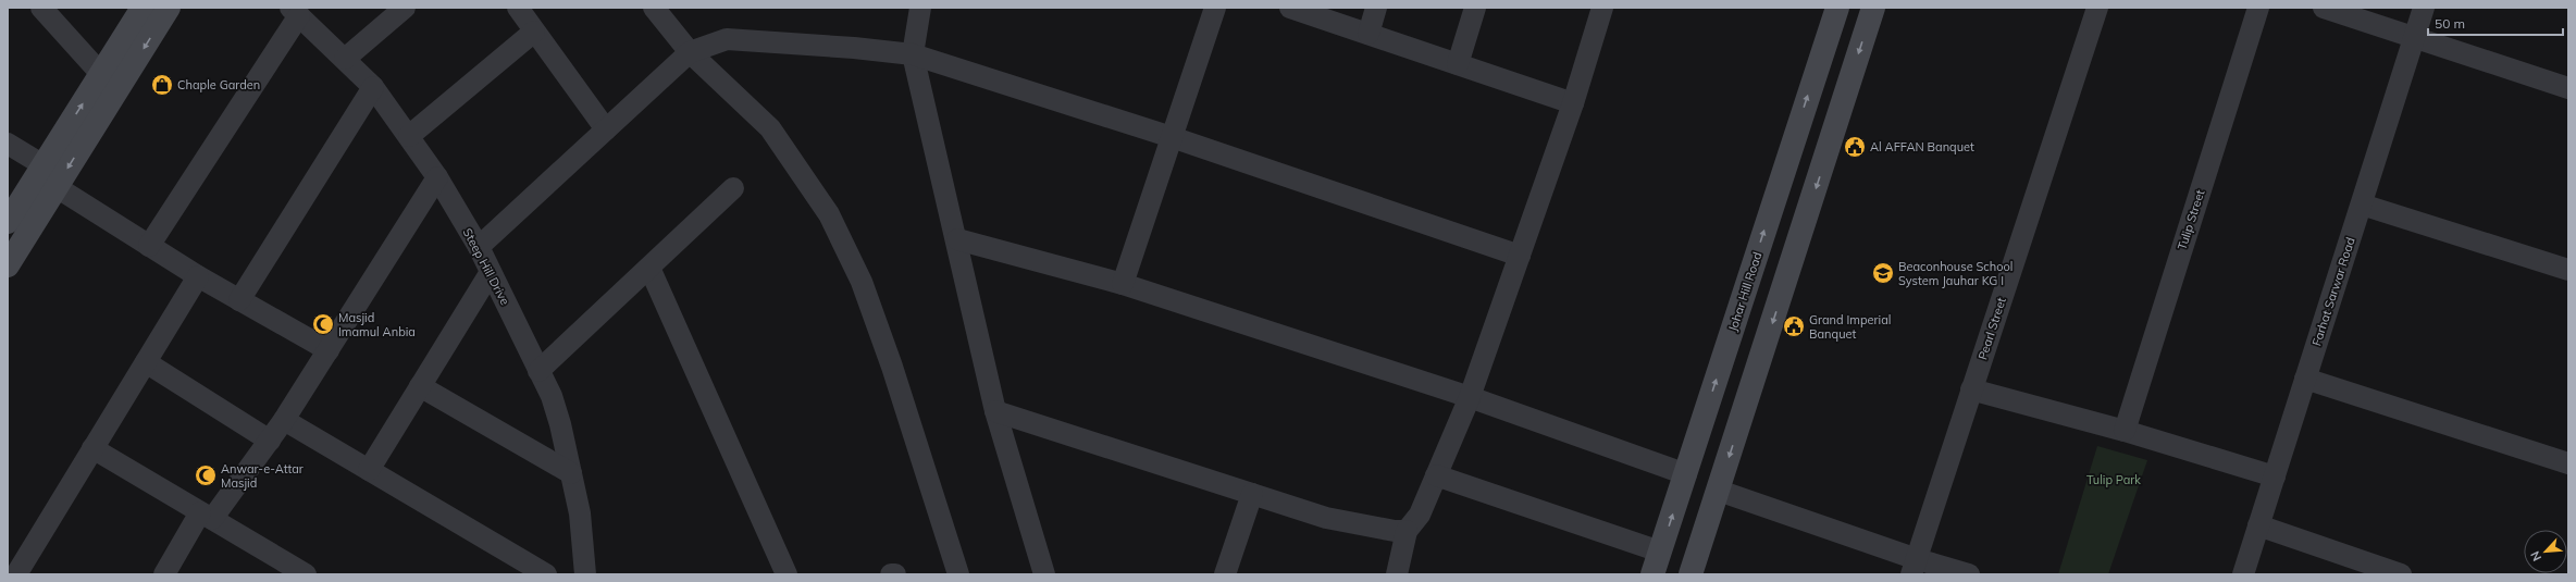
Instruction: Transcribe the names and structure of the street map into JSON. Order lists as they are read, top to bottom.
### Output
{
  "streets": {
    "street": [
      "Tulip Street",
      "Steep Hill Drive",
      "Johar Hill Road",
      "Farhat Sarwar Road",
      "Pearl Street"
    ]
  },
  "parks": ["Tulip Park"],
  "places": {
    "shop": ["Chaple Garden"],
    "public building": ["Al AFFAN Banquet", "Grand Imperial Banquet"],
    "school or university": ["Beaconhouse School System Jauhar KG I"],
    "mosque": ["Masjid Imamul Anbia", "Anwar-e-Attar Masjid"]
  },
  "scale_bar": "50 m",
  "north": "bottom left"
}
